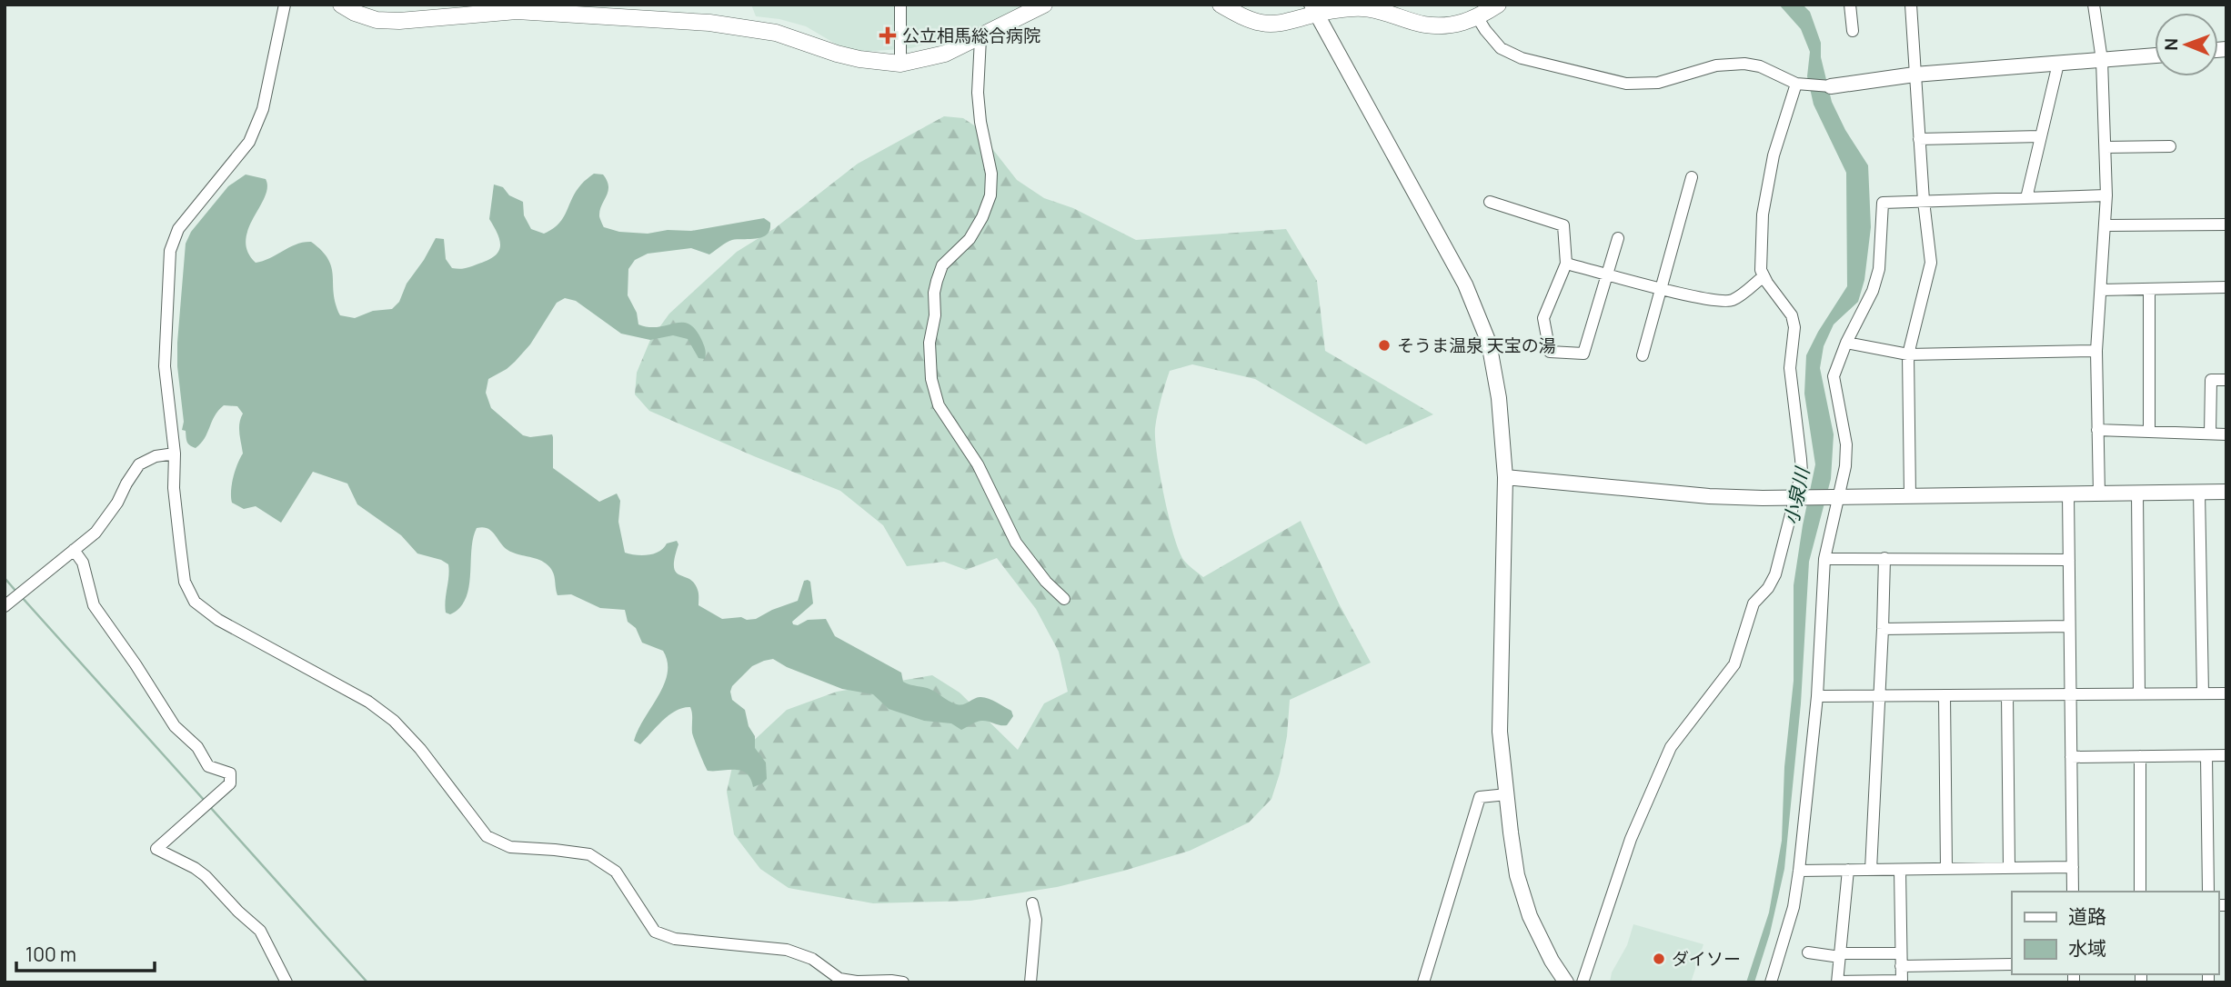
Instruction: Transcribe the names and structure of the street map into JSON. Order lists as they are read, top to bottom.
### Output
{
  "water": ["小泉川"],
  "places": {
    "health": ["公立相馬総合病院"],
    "other": ["そうま温泉 天宝の湯", "ダイソー"]
  },
  "legend": ["道路", "水域"],
  "scale_bar": "100 m",
  "north": "left"
}
